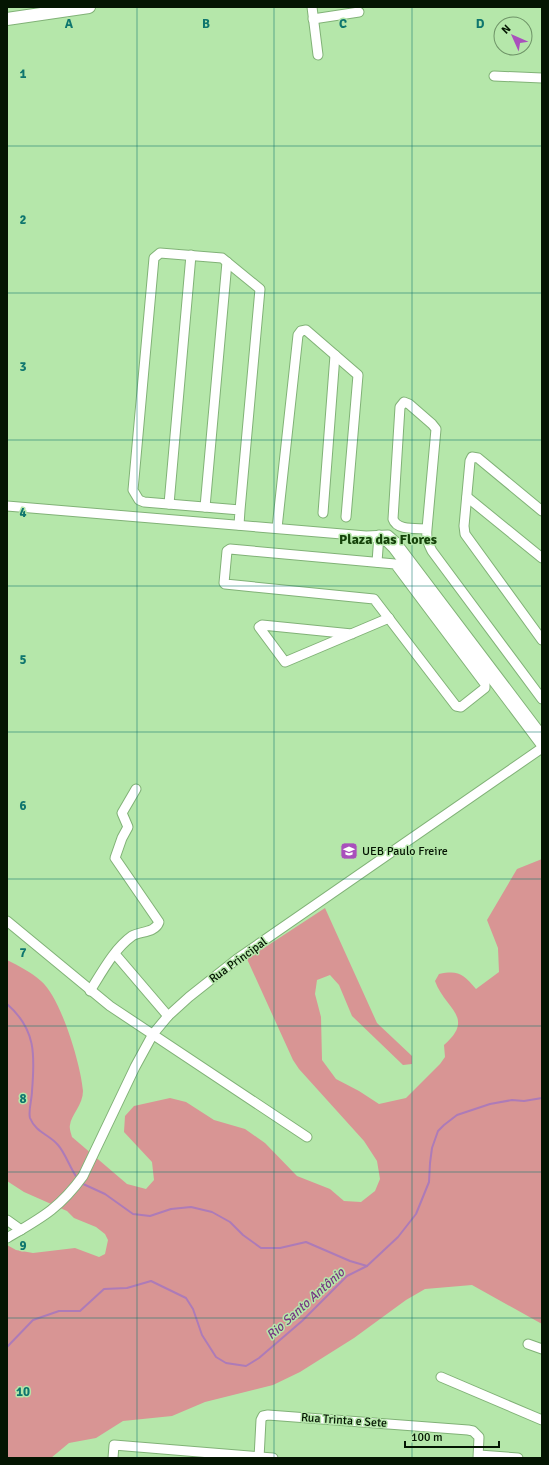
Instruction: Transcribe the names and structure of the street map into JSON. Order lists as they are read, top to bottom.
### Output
{
  "streets": {
    "street": ["Rua Principal", "Rua Trinta e Sete"]
  },
  "districts": ["Plaza das Flores"],
  "water": ["Rio Santo Antônio"],
  "places": {
    "school or university": ["UEB Paulo Freire"]
  },
  "scale_bar": "100 m",
  "north": "top left",
  "grid": {
    "columns": [
      "A",
      "B",
      "C",
      "D"
    ],
    "rows": [
      "1",
      "2",
      "3",
      "4",
      "5",
      "6",
      "7",
      "8",
      "9",
      "10"
    ]
  }
}
